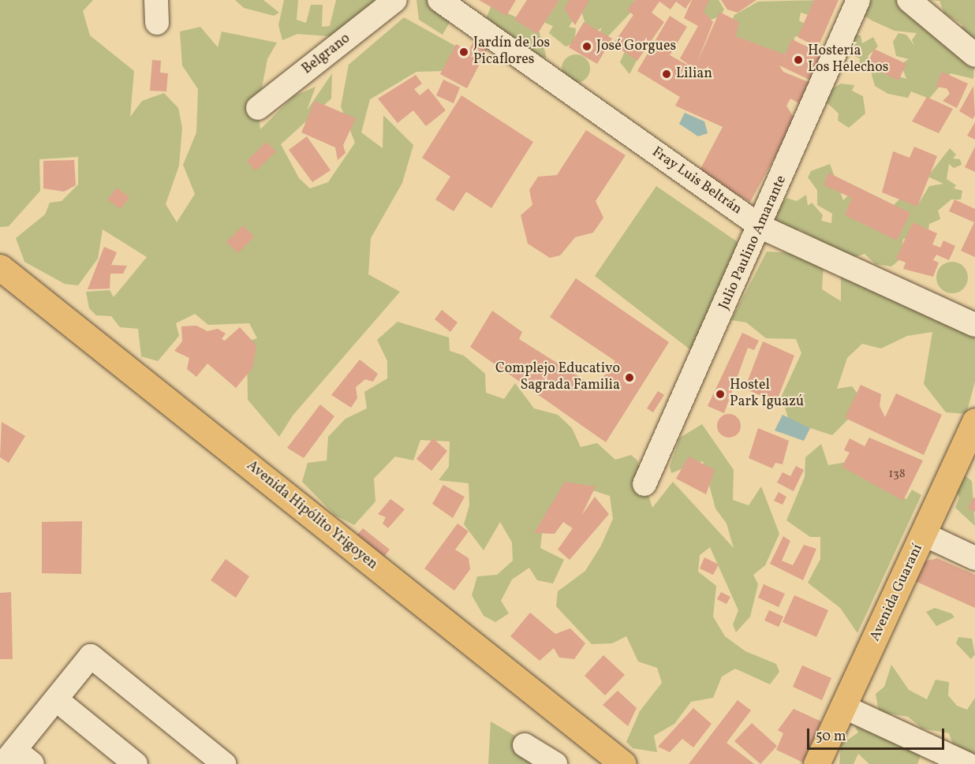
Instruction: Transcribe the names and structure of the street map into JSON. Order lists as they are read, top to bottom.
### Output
{
  "streets": {
    "main road": ["Avenida Hipólito Yrigoyen", "Avenida Guaraní"],
    "street": ["Belgrano", "Fray Luis Beltrán", "Julio Paulino Amarante"]
  },
  "crossings": [
    ["Fray Luis Beltrán", "Julio Paulino Amarante"]
  ],
  "places": [
    "José Gorgues",
    "Jardín de los Picaflores",
    "Hostería Los Helechos",
    "Lilian",
    "Complejo Educativo Sagrada Familia",
    "Hostel Park Iguazú"
  ],
  "house_numbers": ["138"],
  "scale_bar": "50 m"
}
